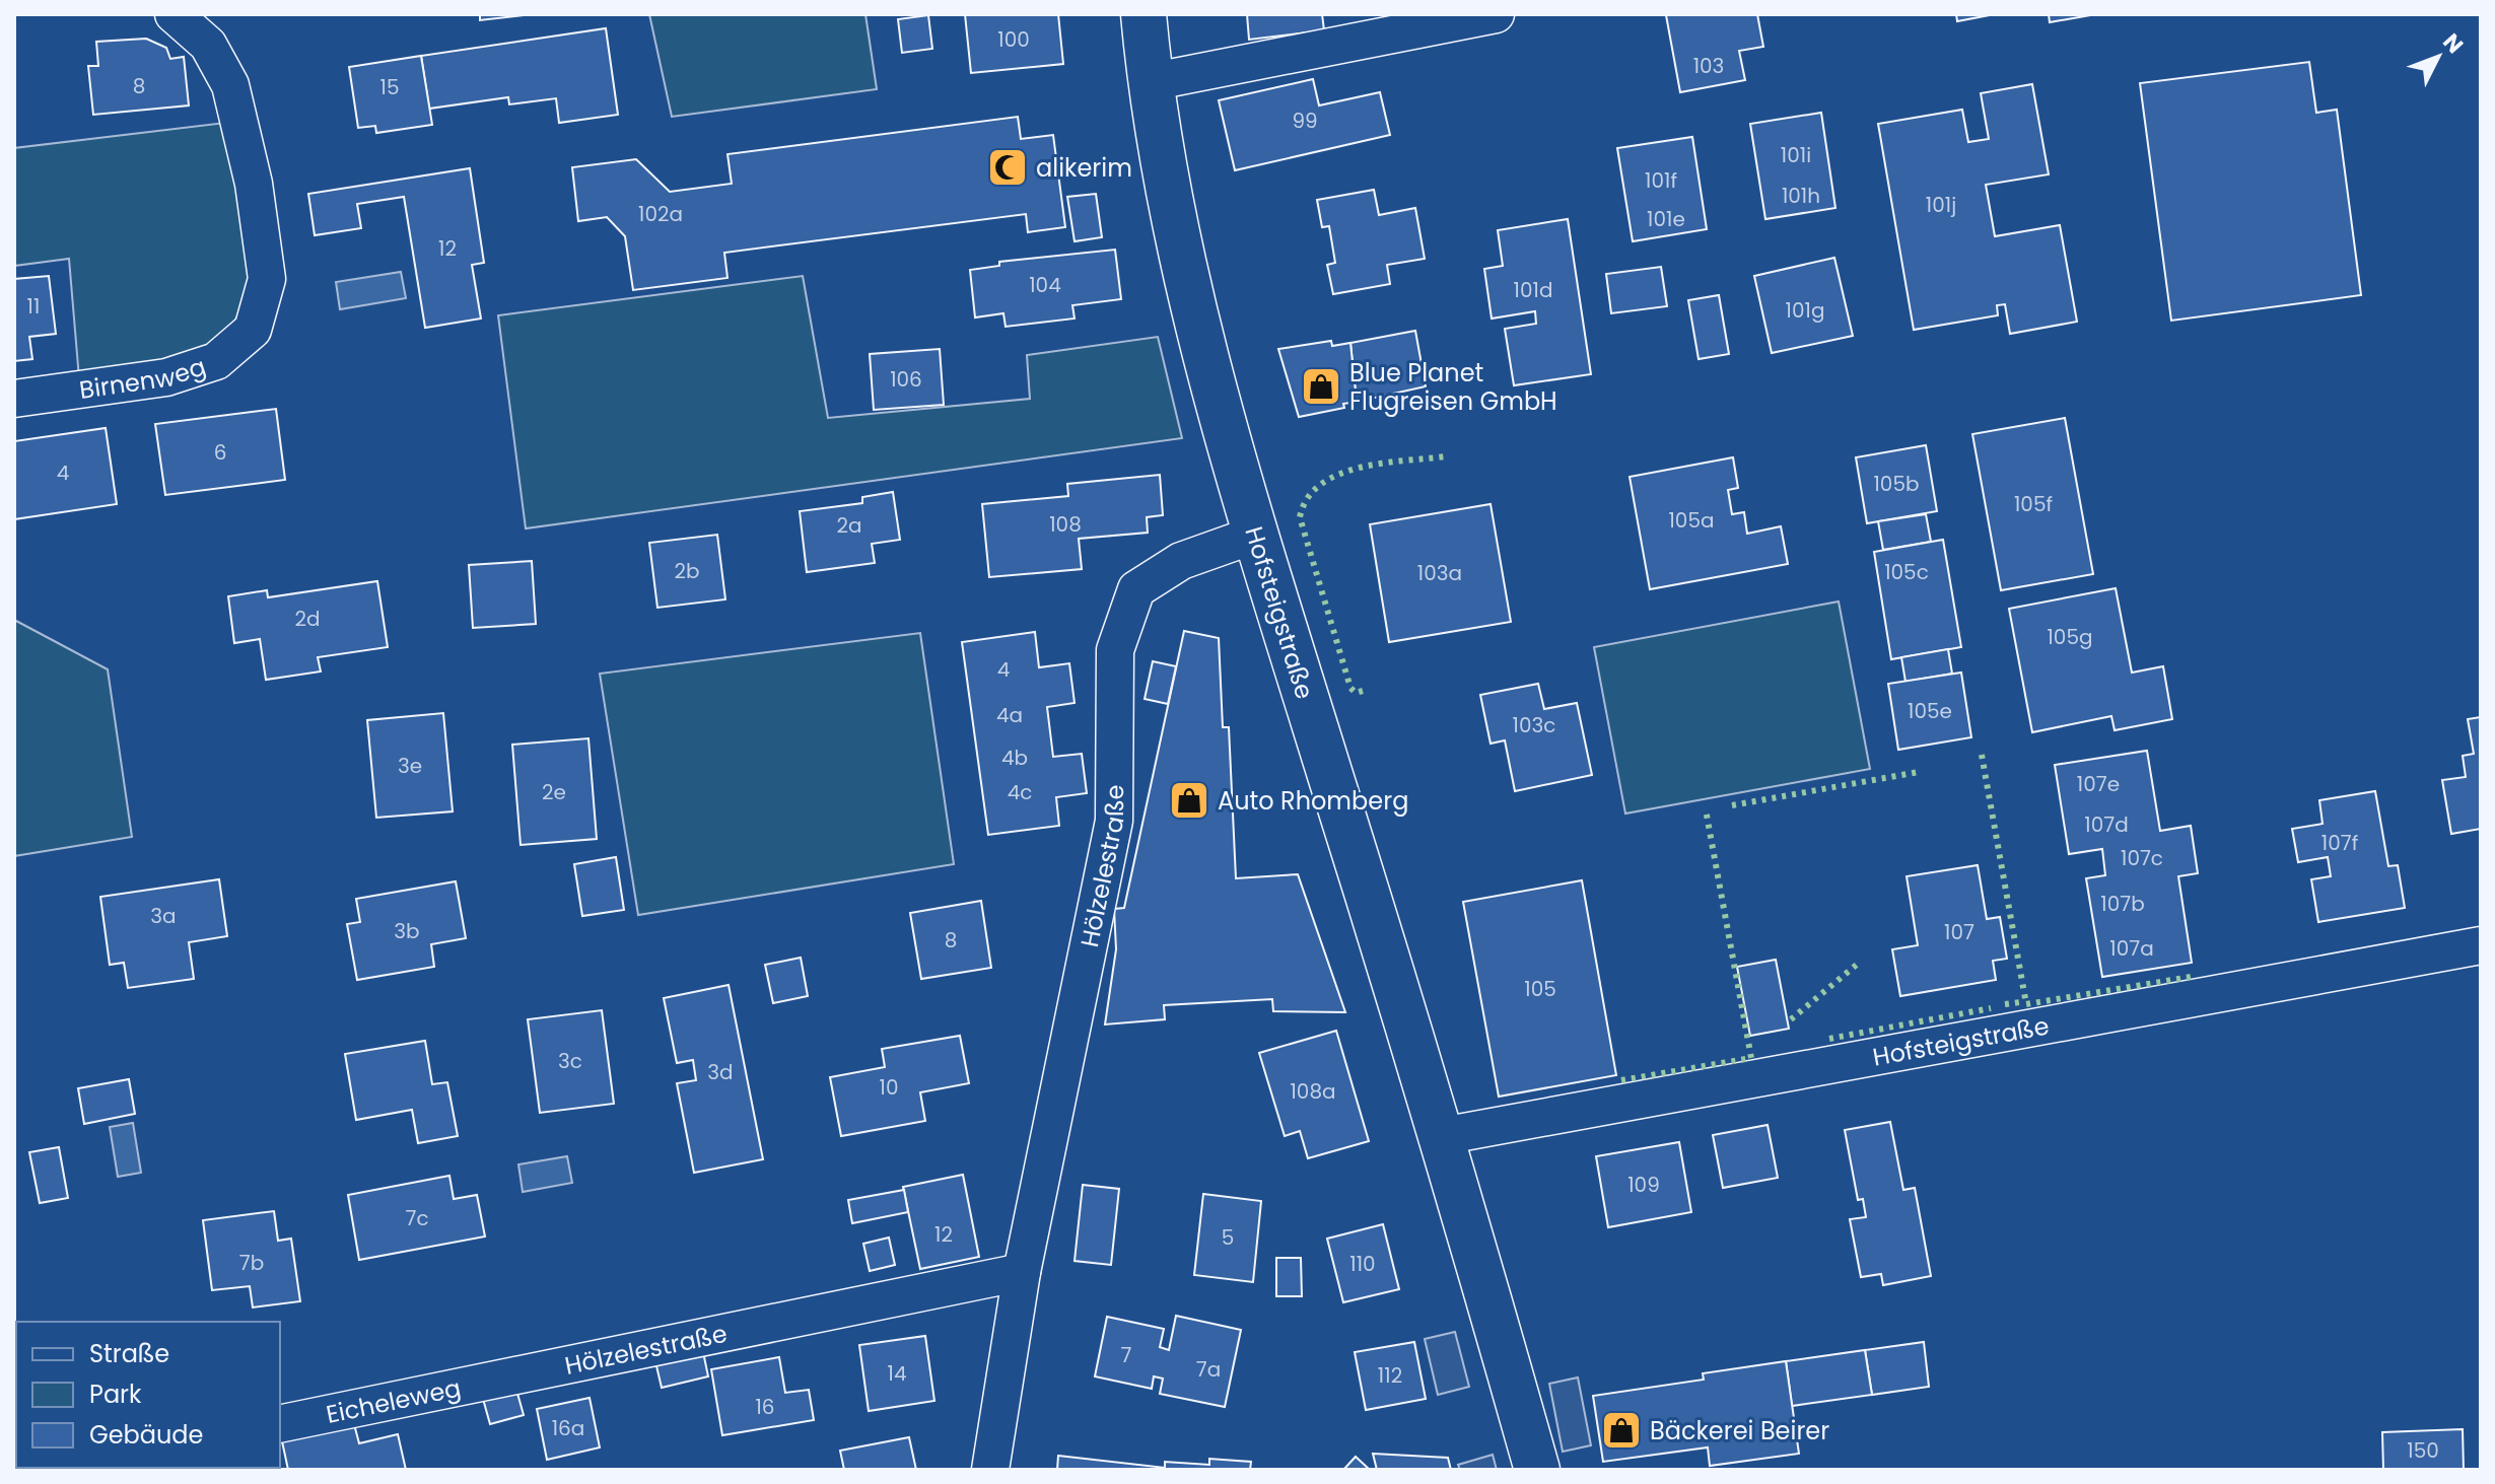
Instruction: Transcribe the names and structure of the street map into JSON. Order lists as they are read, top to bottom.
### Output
{
  "streets": {
    "main road": ["Hofsteigstraße"],
    "street": ["Birnenweg", "Hölzelestraße", "Eicheleweg"]
  },
  "crossings": [
    ["Hofsteigstraße", "Hölzelestraße"],
    ["Hölzelestraße", "Eicheleweg"]
  ],
  "places": {
    "mosque": ["alikerim"],
    "shop": ["Blue Planet Flugreisen GmbH", "Auto Rhomberg", "Bäckerei Beirer"]
  },
  "house_numbers": [
    "100",
    "103",
    "8",
    "15",
    "99",
    "101i",
    "101f",
    "101h",
    "101j",
    "102a",
    "101e",
    "12",
    "104",
    "101d",
    "11",
    "101g",
    "106",
    "6",
    "4",
    "105b",
    "105f",
    "105a",
    "108",
    "2a",
    "2b",
    "105c",
    "103a",
    "2d",
    "105g",
    "4",
    "105e",
    "4a",
    "103c",
    "4b",
    "3e",
    "107e",
    "2e",
    "4c",
    "107d",
    "107f",
    "107c",
    "107b",
    "3a",
    "3b",
    "107",
    "8",
    "107a",
    "105",
    "3c",
    "3d",
    "10",
    "108a",
    "109",
    "7c",
    "12",
    "5",
    "7b",
    "110",
    "7",
    "7a",
    "14",
    "112",
    "16",
    "16a",
    "150"
  ],
  "legend": ["Straße", "Park", "Gebäude"],
  "north": "top right"
}
